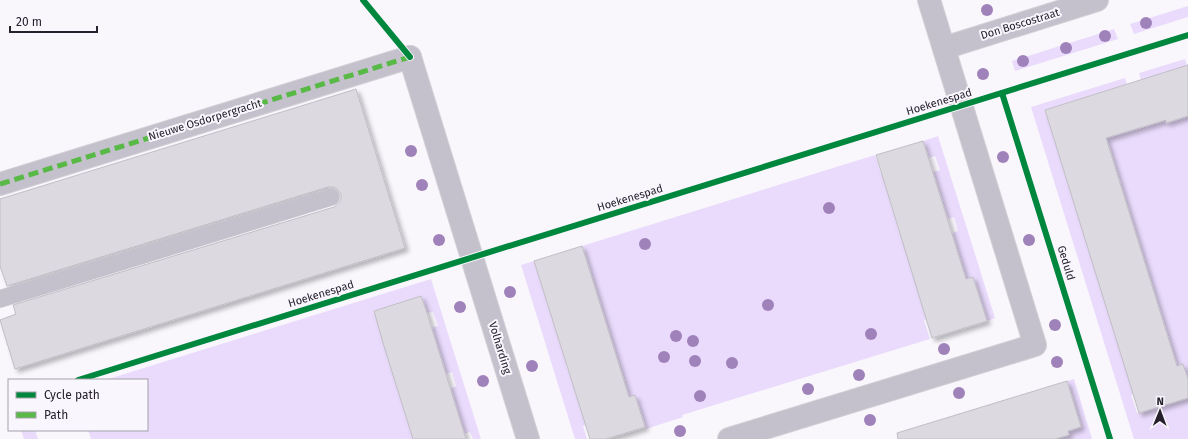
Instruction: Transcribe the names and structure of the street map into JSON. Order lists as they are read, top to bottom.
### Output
{
  "streets": {
    "street": ["Don Boscostraat", "Nieuwe Osdorpergracht", "Volharding"],
    "cycle path": ["Hoekenespad", "Geduld"]
  },
  "crossings": [
    ["Nieuwe Osdorpergracht", "Volharding"]
  ],
  "legend": ["Cycle path", "Path"],
  "scale_bar": "20 m",
  "north": "top"
}
